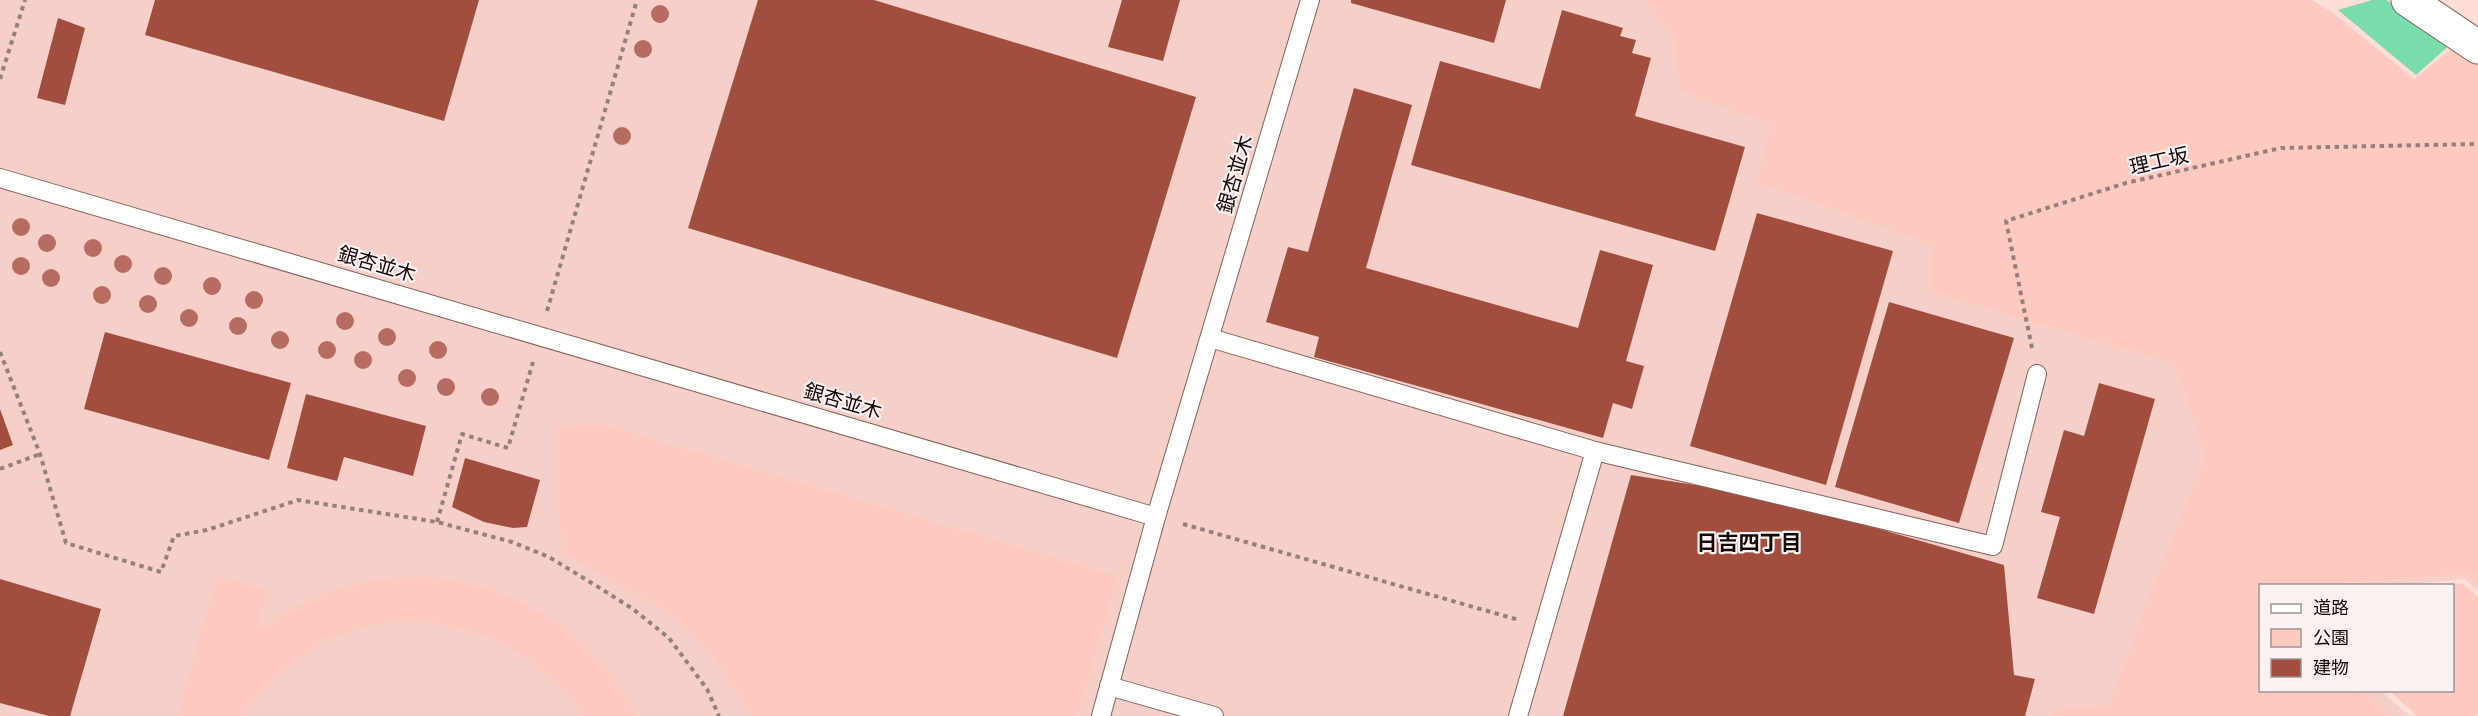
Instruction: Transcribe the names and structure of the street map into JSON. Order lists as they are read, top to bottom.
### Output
{
  "streets": {
    "lane": ["銀杏並木"],
    "path": ["理工坂"]
  },
  "districts": ["日吉四丁目"],
  "legend": ["道路", "公園", "建物"]
}
